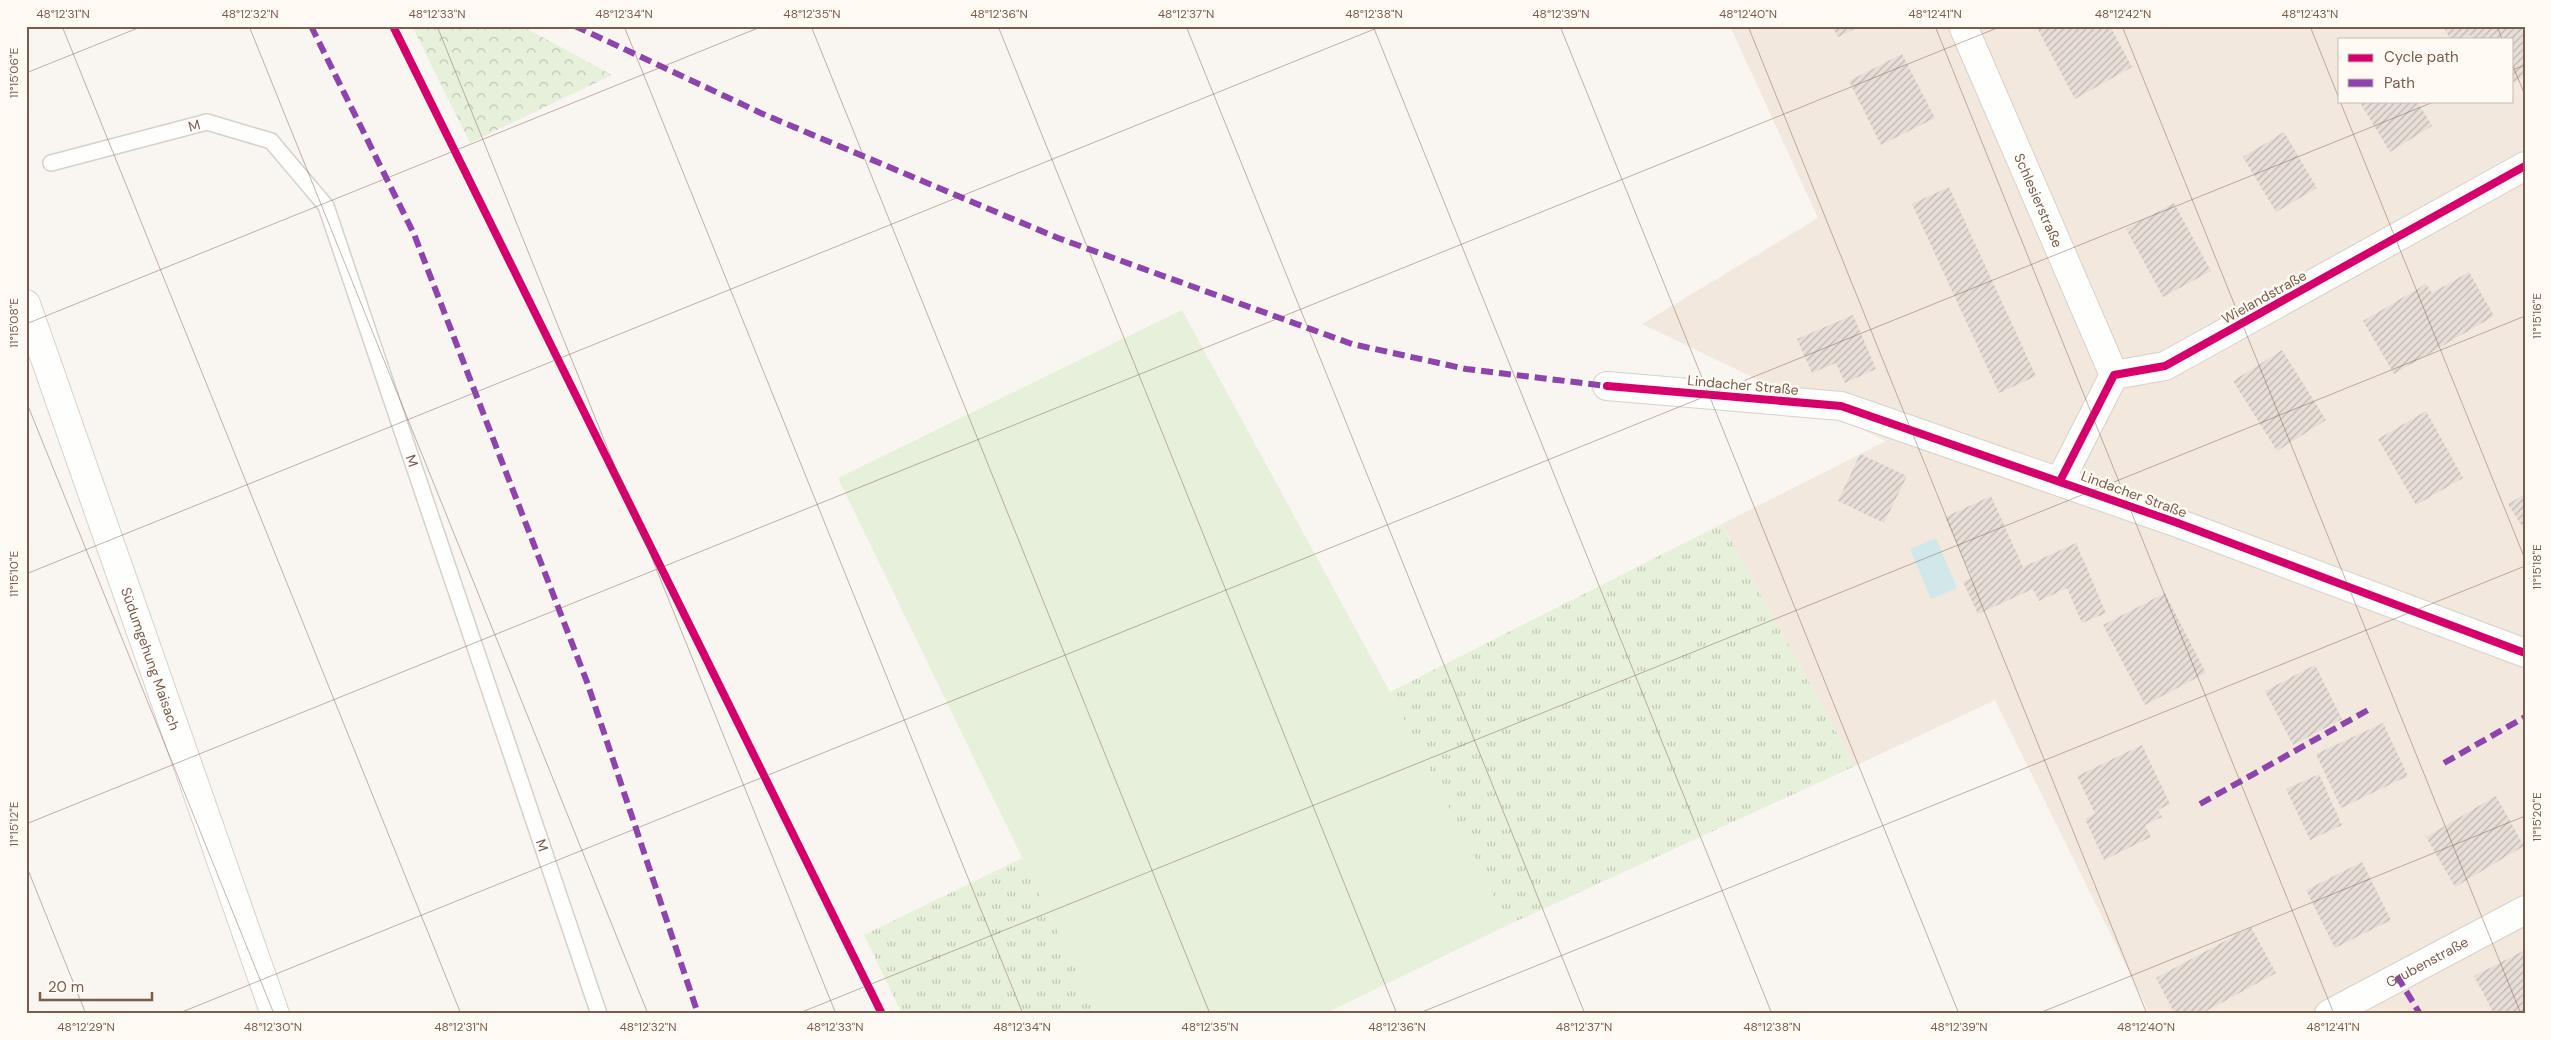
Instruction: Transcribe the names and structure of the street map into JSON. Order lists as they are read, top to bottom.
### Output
{
  "streets": {
    "street": [
      "Schlesierstraße",
      "Wielandstraße",
      "Lindacher Straße",
      "Südumgehung Maisach",
      "Grubenstraße"
    ],
    "lane": ["M"]
  },
  "crossings": [
    ["Schlesierstraße", "Wielandstraße"]
  ],
  "legend": ["Cycle path", "Path"],
  "scale_bar": "20 m",
  "coordinates": [
    "48°12'31\"N",
    "48°12'32\"N",
    "48°12'33\"N",
    "48°12'34\"N",
    "48°12'35\"N",
    "48°12'36\"N",
    "48°12'37\"N",
    "48°12'38\"N",
    "48°12'39\"N",
    "48°12'40\"N",
    "48°12'41\"N",
    "48°12'42\"N",
    "48°12'43\"N",
    "11°15'06\"E",
    "11°15'16\"E",
    "11°15'08\"E",
    "11°15'18\"E",
    "11°15'10\"E",
    "11°15'20\"E",
    "11°15'12\"E",
    "48°12'29\"N",
    "48°12'30\"N"
  ]
}
